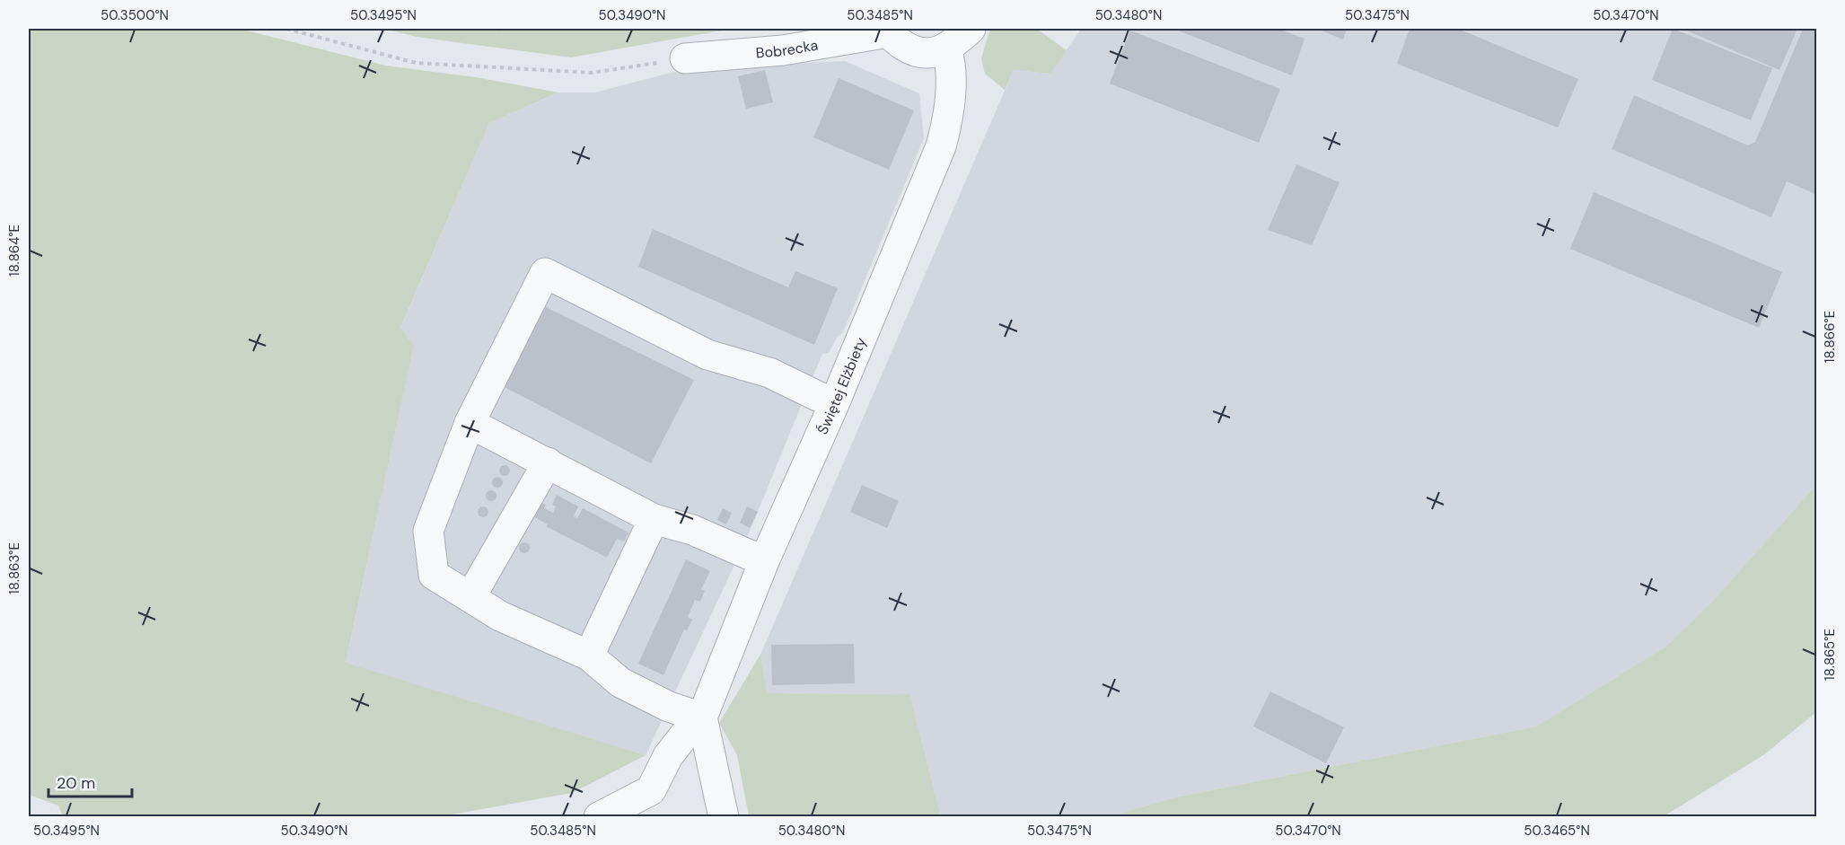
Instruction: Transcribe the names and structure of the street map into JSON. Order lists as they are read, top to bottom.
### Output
{
  "streets": {
    "street": ["Bobrecka", "Świętej Elżbiety"]
  },
  "scale_bar": "20 m",
  "coordinates": [
    "50.3500°N",
    "50.3495°N",
    "50.3490°N",
    "50.3485°N",
    "50.3480°N",
    "50.3475°N",
    "50.3470°N",
    "18.864°E",
    "18.866°E",
    "18.863°E",
    "18.865°E",
    "50.3465°N"
  ]
}
